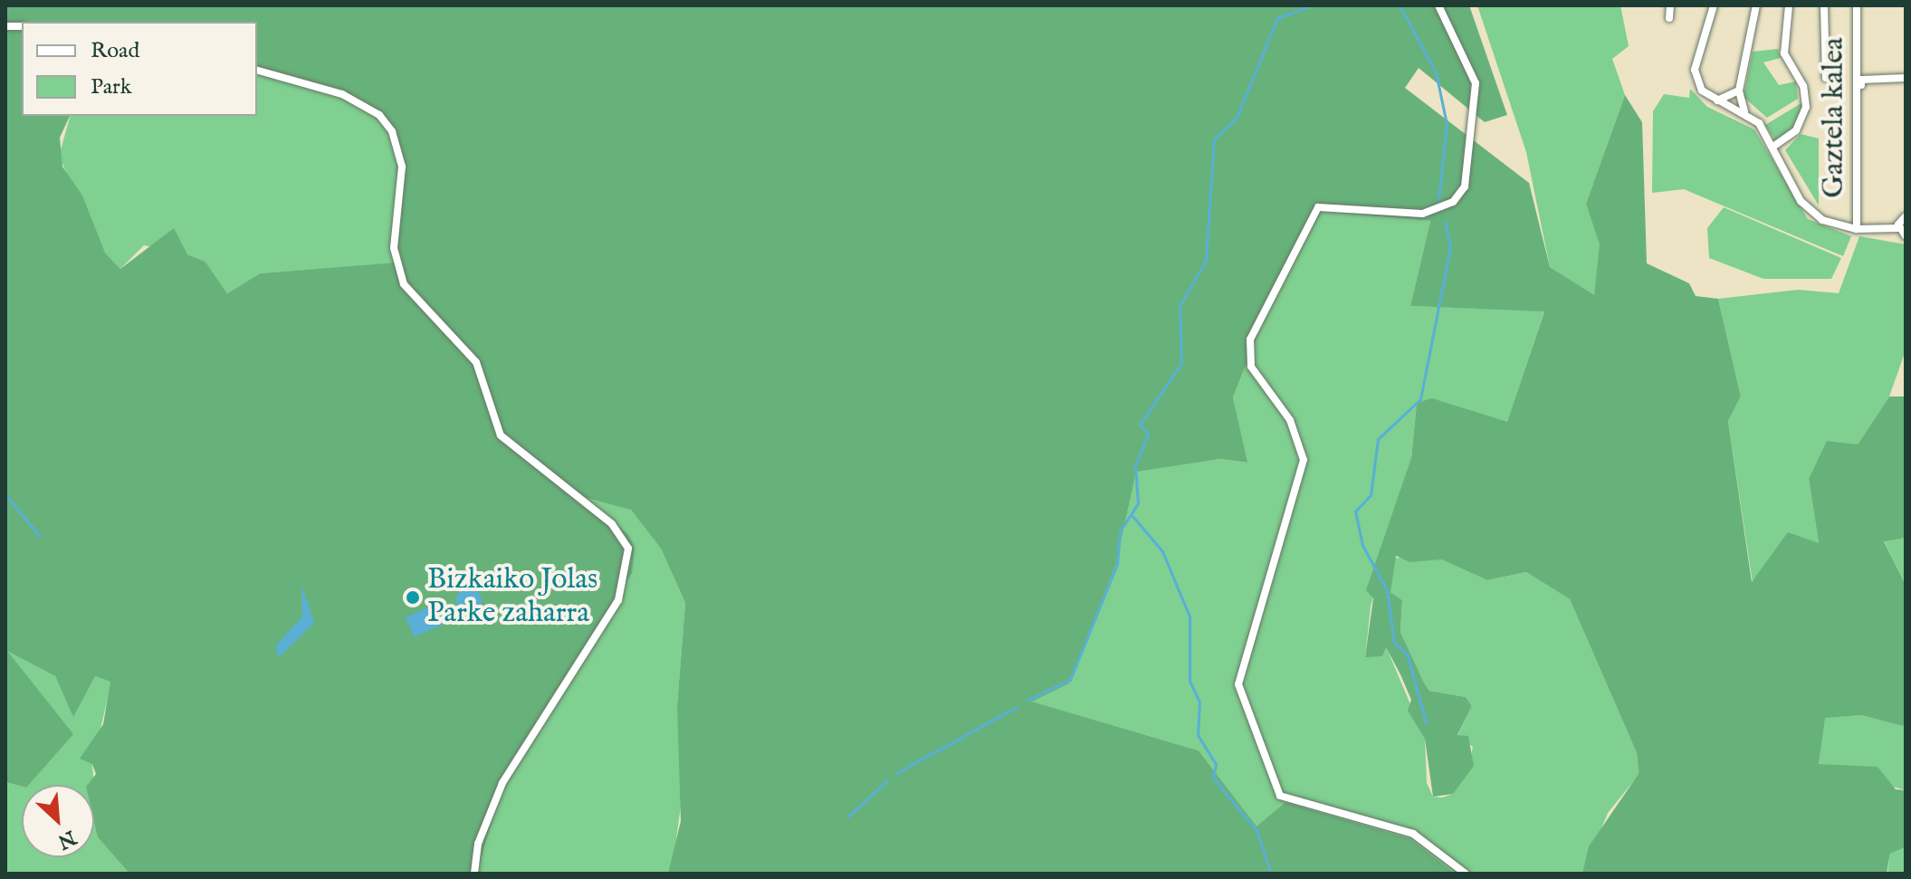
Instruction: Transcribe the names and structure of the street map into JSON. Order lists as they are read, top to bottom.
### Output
{
  "streets": {
    "street": ["Gaztela kalea"]
  },
  "places": ["Bizkaiko Jolas Parke zaharra"],
  "legend": ["Road", "Park"],
  "north": "bottom right"
}
